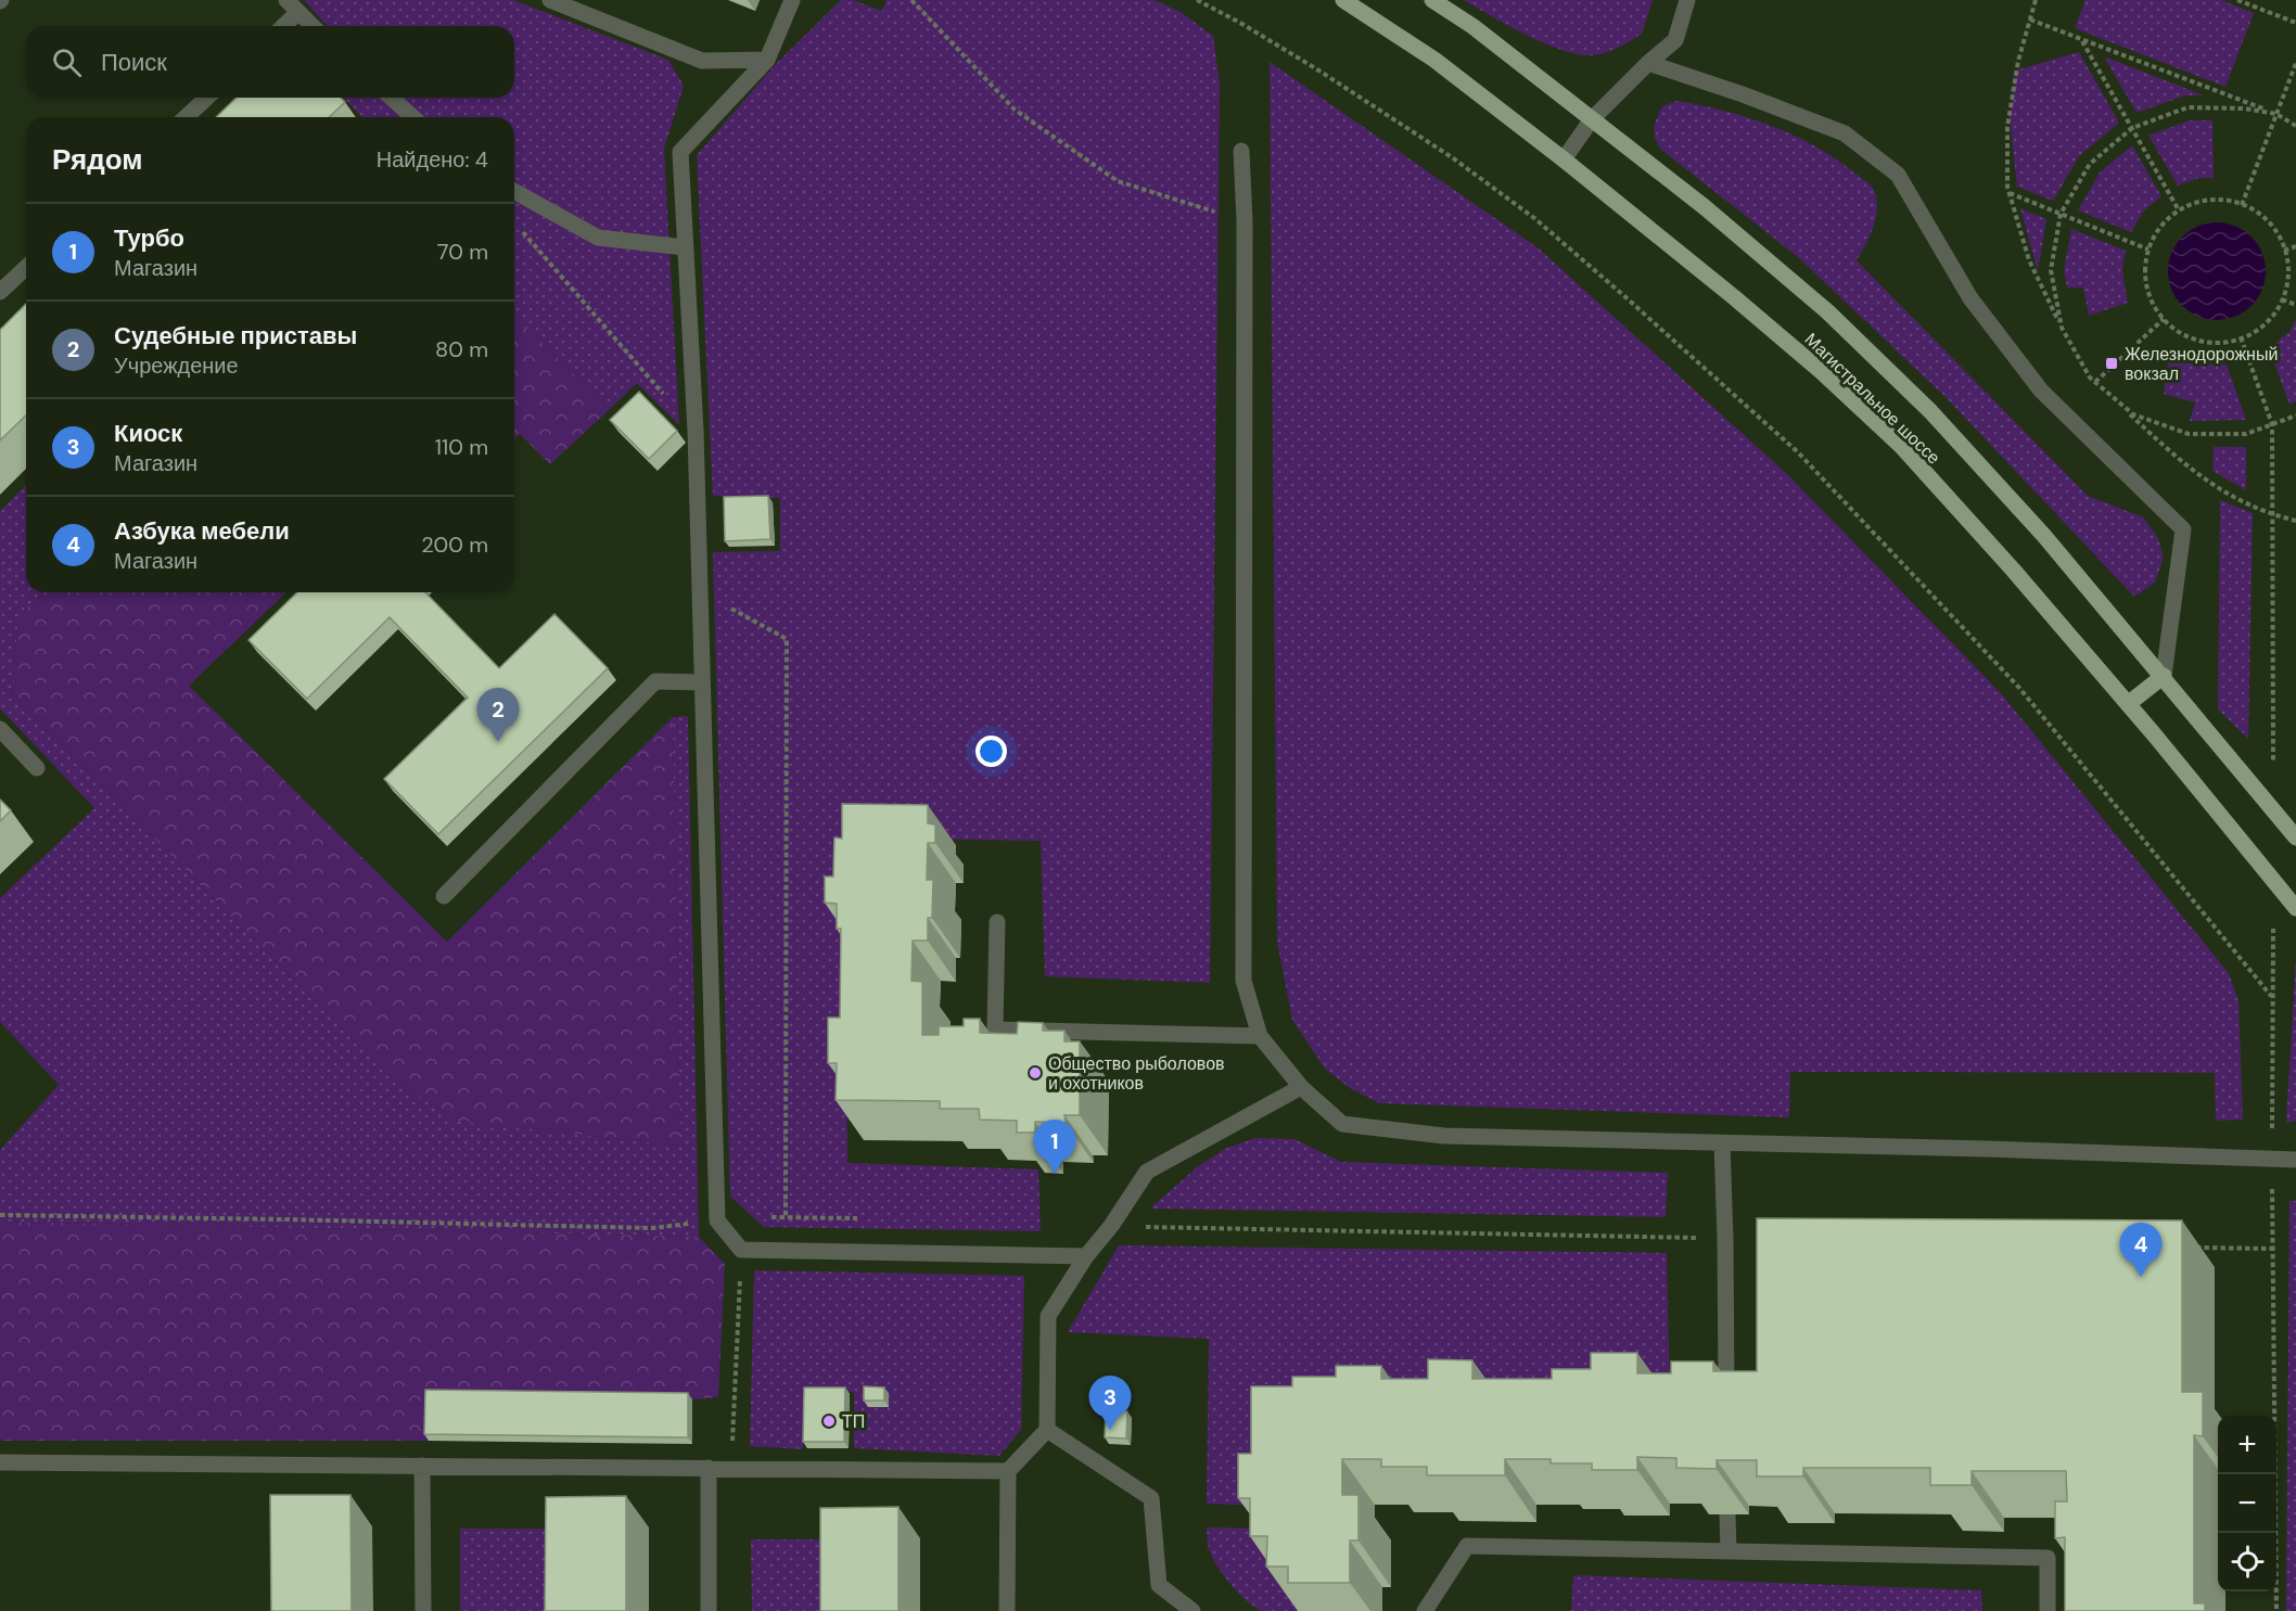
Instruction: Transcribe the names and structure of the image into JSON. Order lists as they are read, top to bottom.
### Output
{
  "streets": {
    "main road": ["Магистральное шоссе"]
  },
  "places": {
    "transit": ["Железнодорожный вокзал"],
    "other": ["Общество рыболовов и охотников", "ТП"]
  },
  "page": {
    "search": "Поиск",
    "heading": ["Рядом", "Найдено: 4"],
    "list": [
      {
        "mark": "1",
        "name": "Турбо",
        "note": "Магазин",
        "value": "70 m"
      },
      {
        "mark": "2",
        "name": "Судебные приставы",
        "note": "Учреждение",
        "value": "80 m"
      },
      {
        "mark": "3",
        "name": "Киоск",
        "note": "Магазин",
        "value": "110 m"
      },
      {
        "mark": "4",
        "name": "Азбука мебели",
        "note": "Магазин",
        "value": "200 m"
      }
    ],
    "pins": [
      "2",
      "1",
      "4",
      "3"
    ],
    "map_buttons": ["+", "−"]
  }
}
